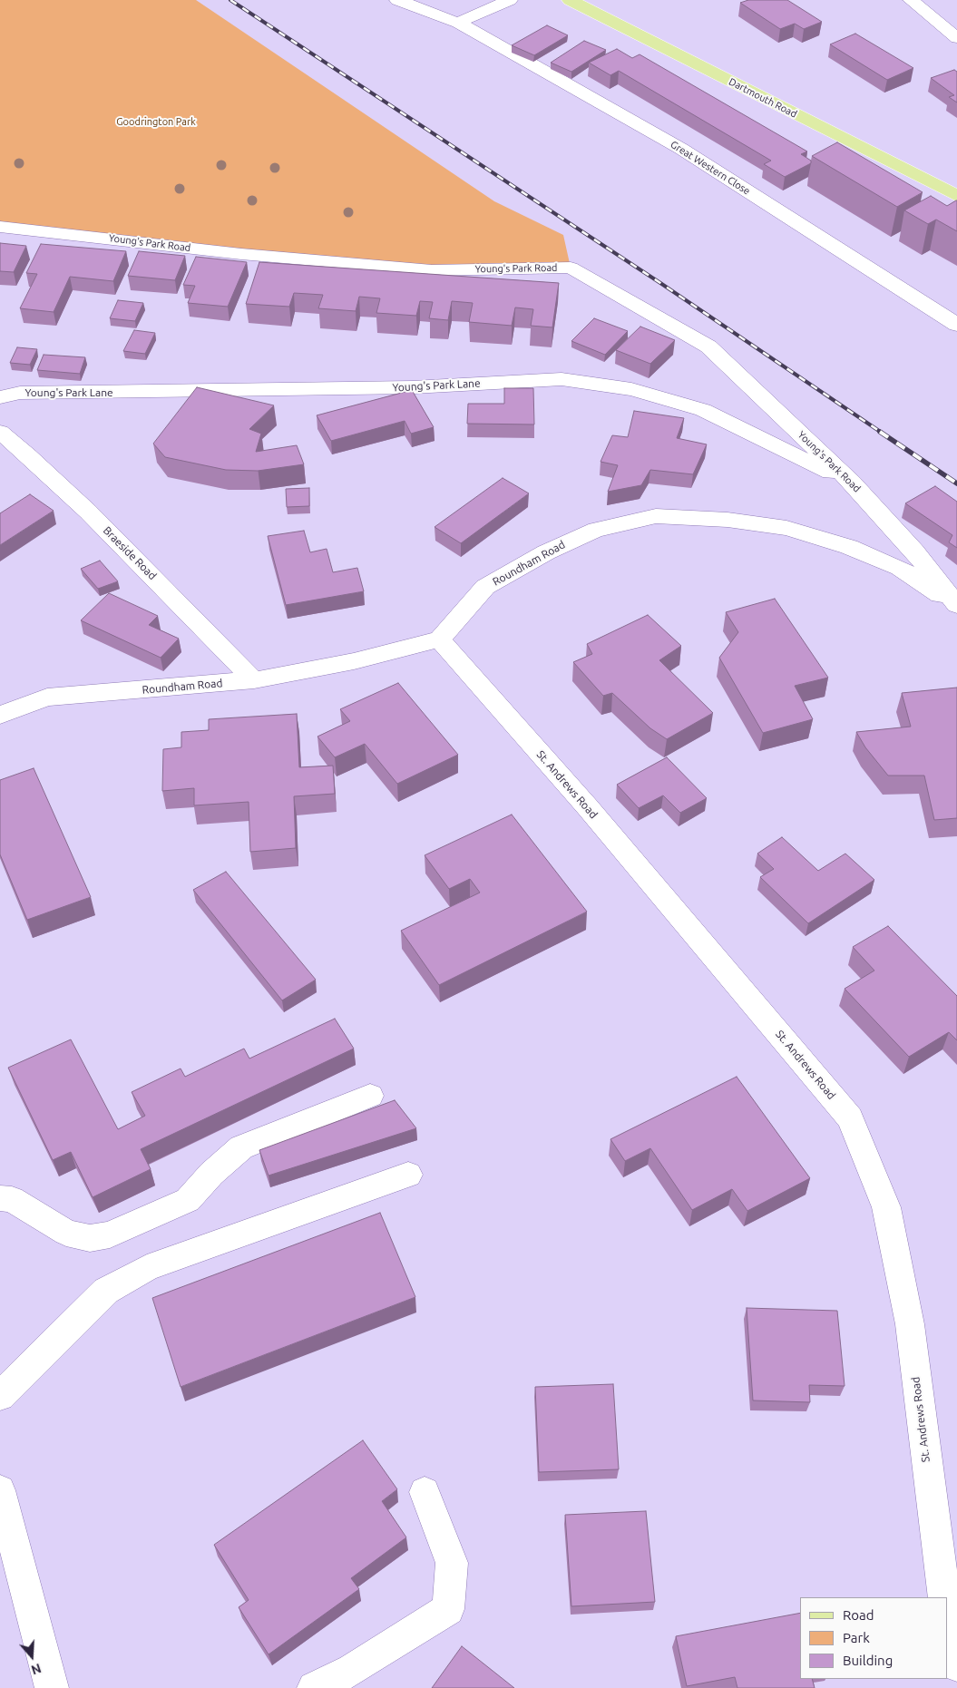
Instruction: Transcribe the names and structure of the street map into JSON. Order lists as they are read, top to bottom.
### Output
{
  "streets": {
    "main road": ["Dartmouth Road"],
    "street": [
      "Great Western Close",
      "Young's Park Road",
      "Young's Park Lane",
      "Braeside Road",
      "Roundham Road",
      "St. Andrews Road"
    ]
  },
  "crossings": [
    ["Young's Park Road", "Young's Park Lane"],
    ["Young's Park Road", "Roundham Road"],
    ["Braeside Road", "Roundham Road"],
    ["Roundham Road", "St. Andrews Road"]
  ],
  "parks": ["Goodrington Park"],
  "legend": ["Road", "Park", "Building"],
  "north": "bottom"
}
